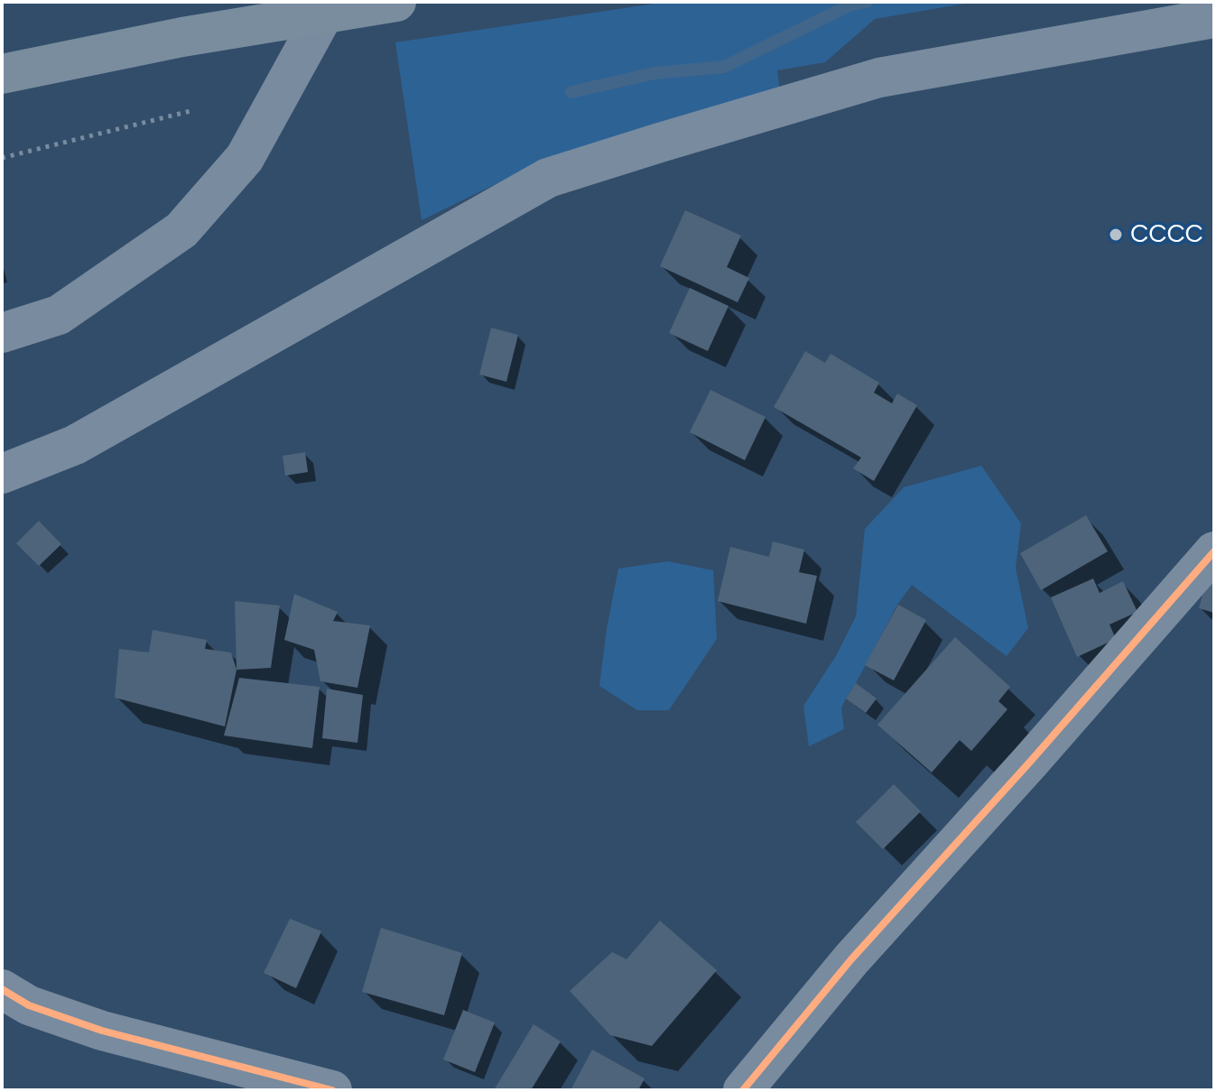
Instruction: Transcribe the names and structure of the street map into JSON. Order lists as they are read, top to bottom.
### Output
{
  "places": ["CCCC"]
}
